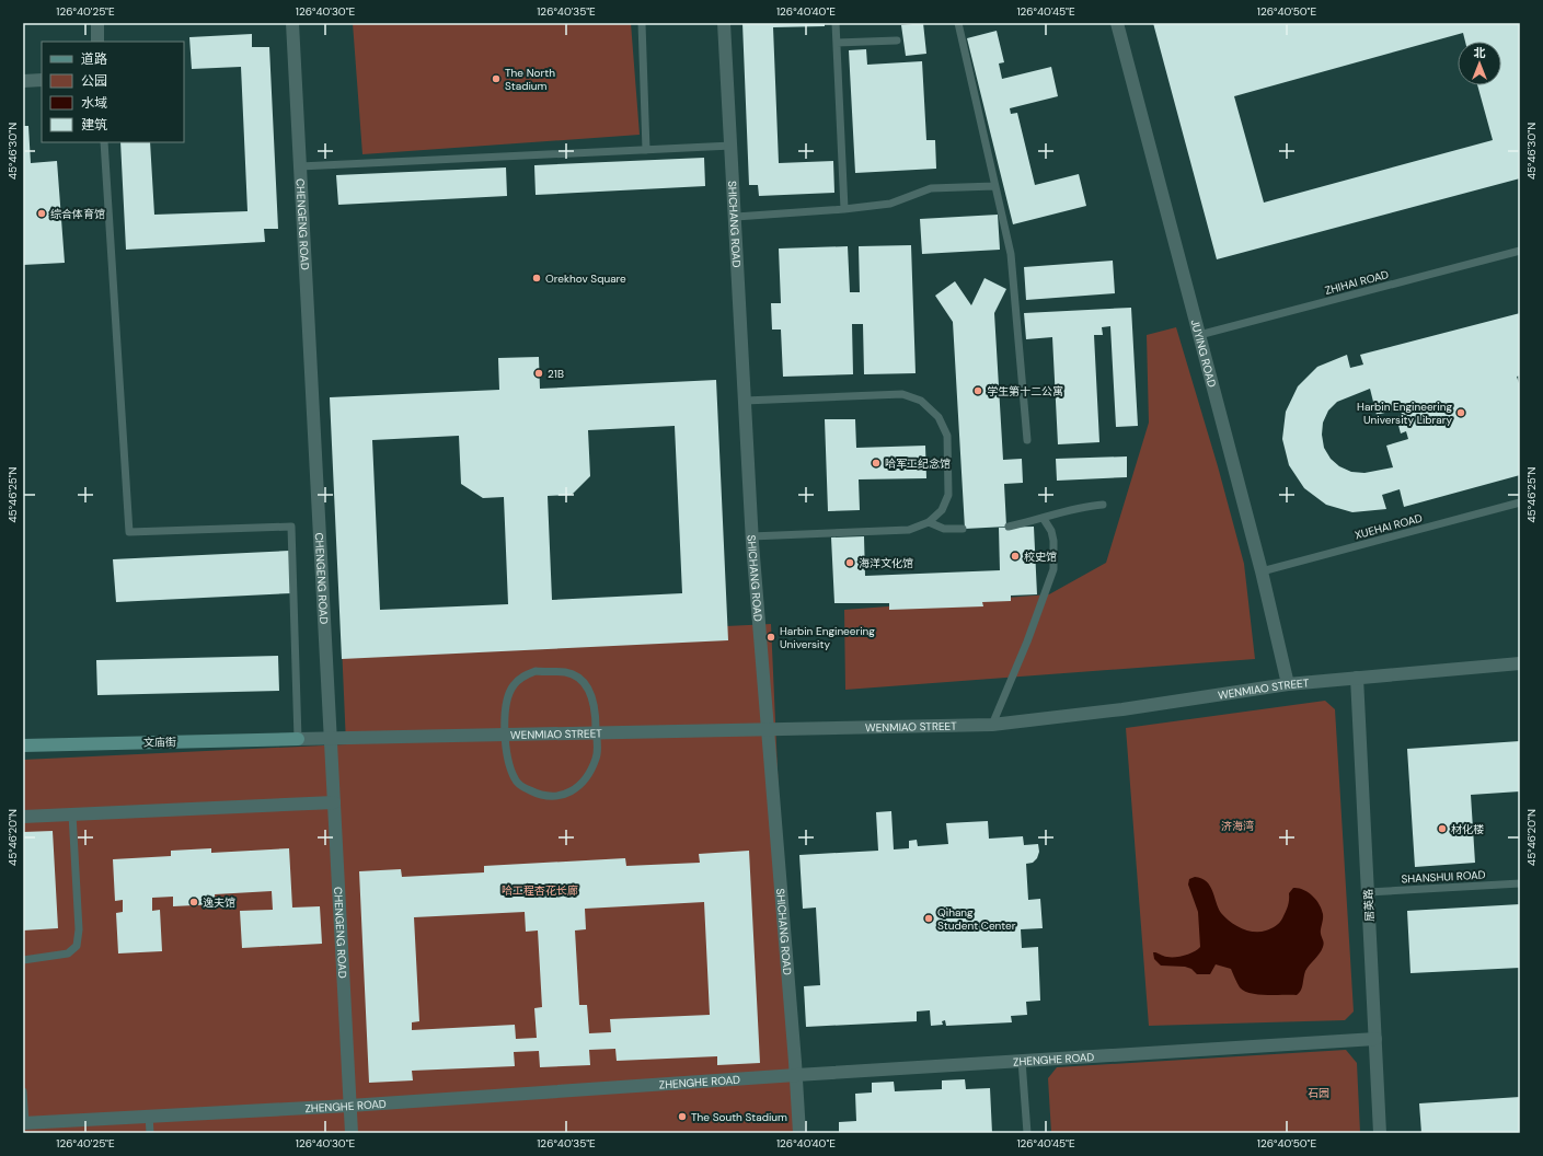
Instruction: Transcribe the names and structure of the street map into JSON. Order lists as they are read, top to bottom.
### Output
{
  "streets": {
    "main road": ["文庙街"],
    "street": [
      "CHENGENG ROAD",
      "SHICHANG ROAD",
      "JUYING ROAD",
      "WENMIAO STREET",
      "居英路",
      "ZHENGHE ROAD"
    ],
    "lane": ["ZHIHAI ROAD", "XUEHAI ROAD", "SHANSHUI ROAD"]
  },
  "crossings": [
    ["CHENGENG ROAD", "WENMIAO STREET"],
    ["CHENGENG ROAD", "ZHENGHE ROAD"],
    ["SHICHANG ROAD", "WENMIAO STREET"],
    ["SHICHANG ROAD", "ZHENGHE ROAD"],
    ["ZHIHAI ROAD", "JUYING ROAD"],
    ["JUYING ROAD", "XUEHAI ROAD"],
    ["JUYING ROAD", "WENMIAO STREET"],
    ["WENMIAO STREET", "文庙街"],
    ["WENMIAO STREET", "居英路"],
    ["SHANSHUI ROAD", "居英路"],
    ["居英路", "ZHENGHE ROAD"]
  ],
  "parks": ["济海湾", "哈工程杏花长廊", "石园"],
  "places": [
    "The North Stadium",
    "综合体育馆",
    "Orekhov Square",
    "21B",
    "学生第十二公寓",
    "Harbin Engineering University Library",
    "哈军工纪念馆",
    "校史馆",
    "海洋文化馆",
    "Harbin Engineering University",
    "材化楼",
    "逸夫馆",
    "Qihang Student Center",
    "The South Stadium"
  ],
  "legend": [
    "道路",
    "公园",
    "水域",
    "建筑"
  ],
  "north": "top",
  "coordinates": [
    "126°40'25\"E",
    "126°40'30\"E",
    "126°40'35\"E",
    "126°40'40\"E",
    "126°40'45\"E",
    "126°40'50\"E",
    "45°46'30\"N",
    "45°46'25\"N",
    "45°46'20\"N"
  ]
}
